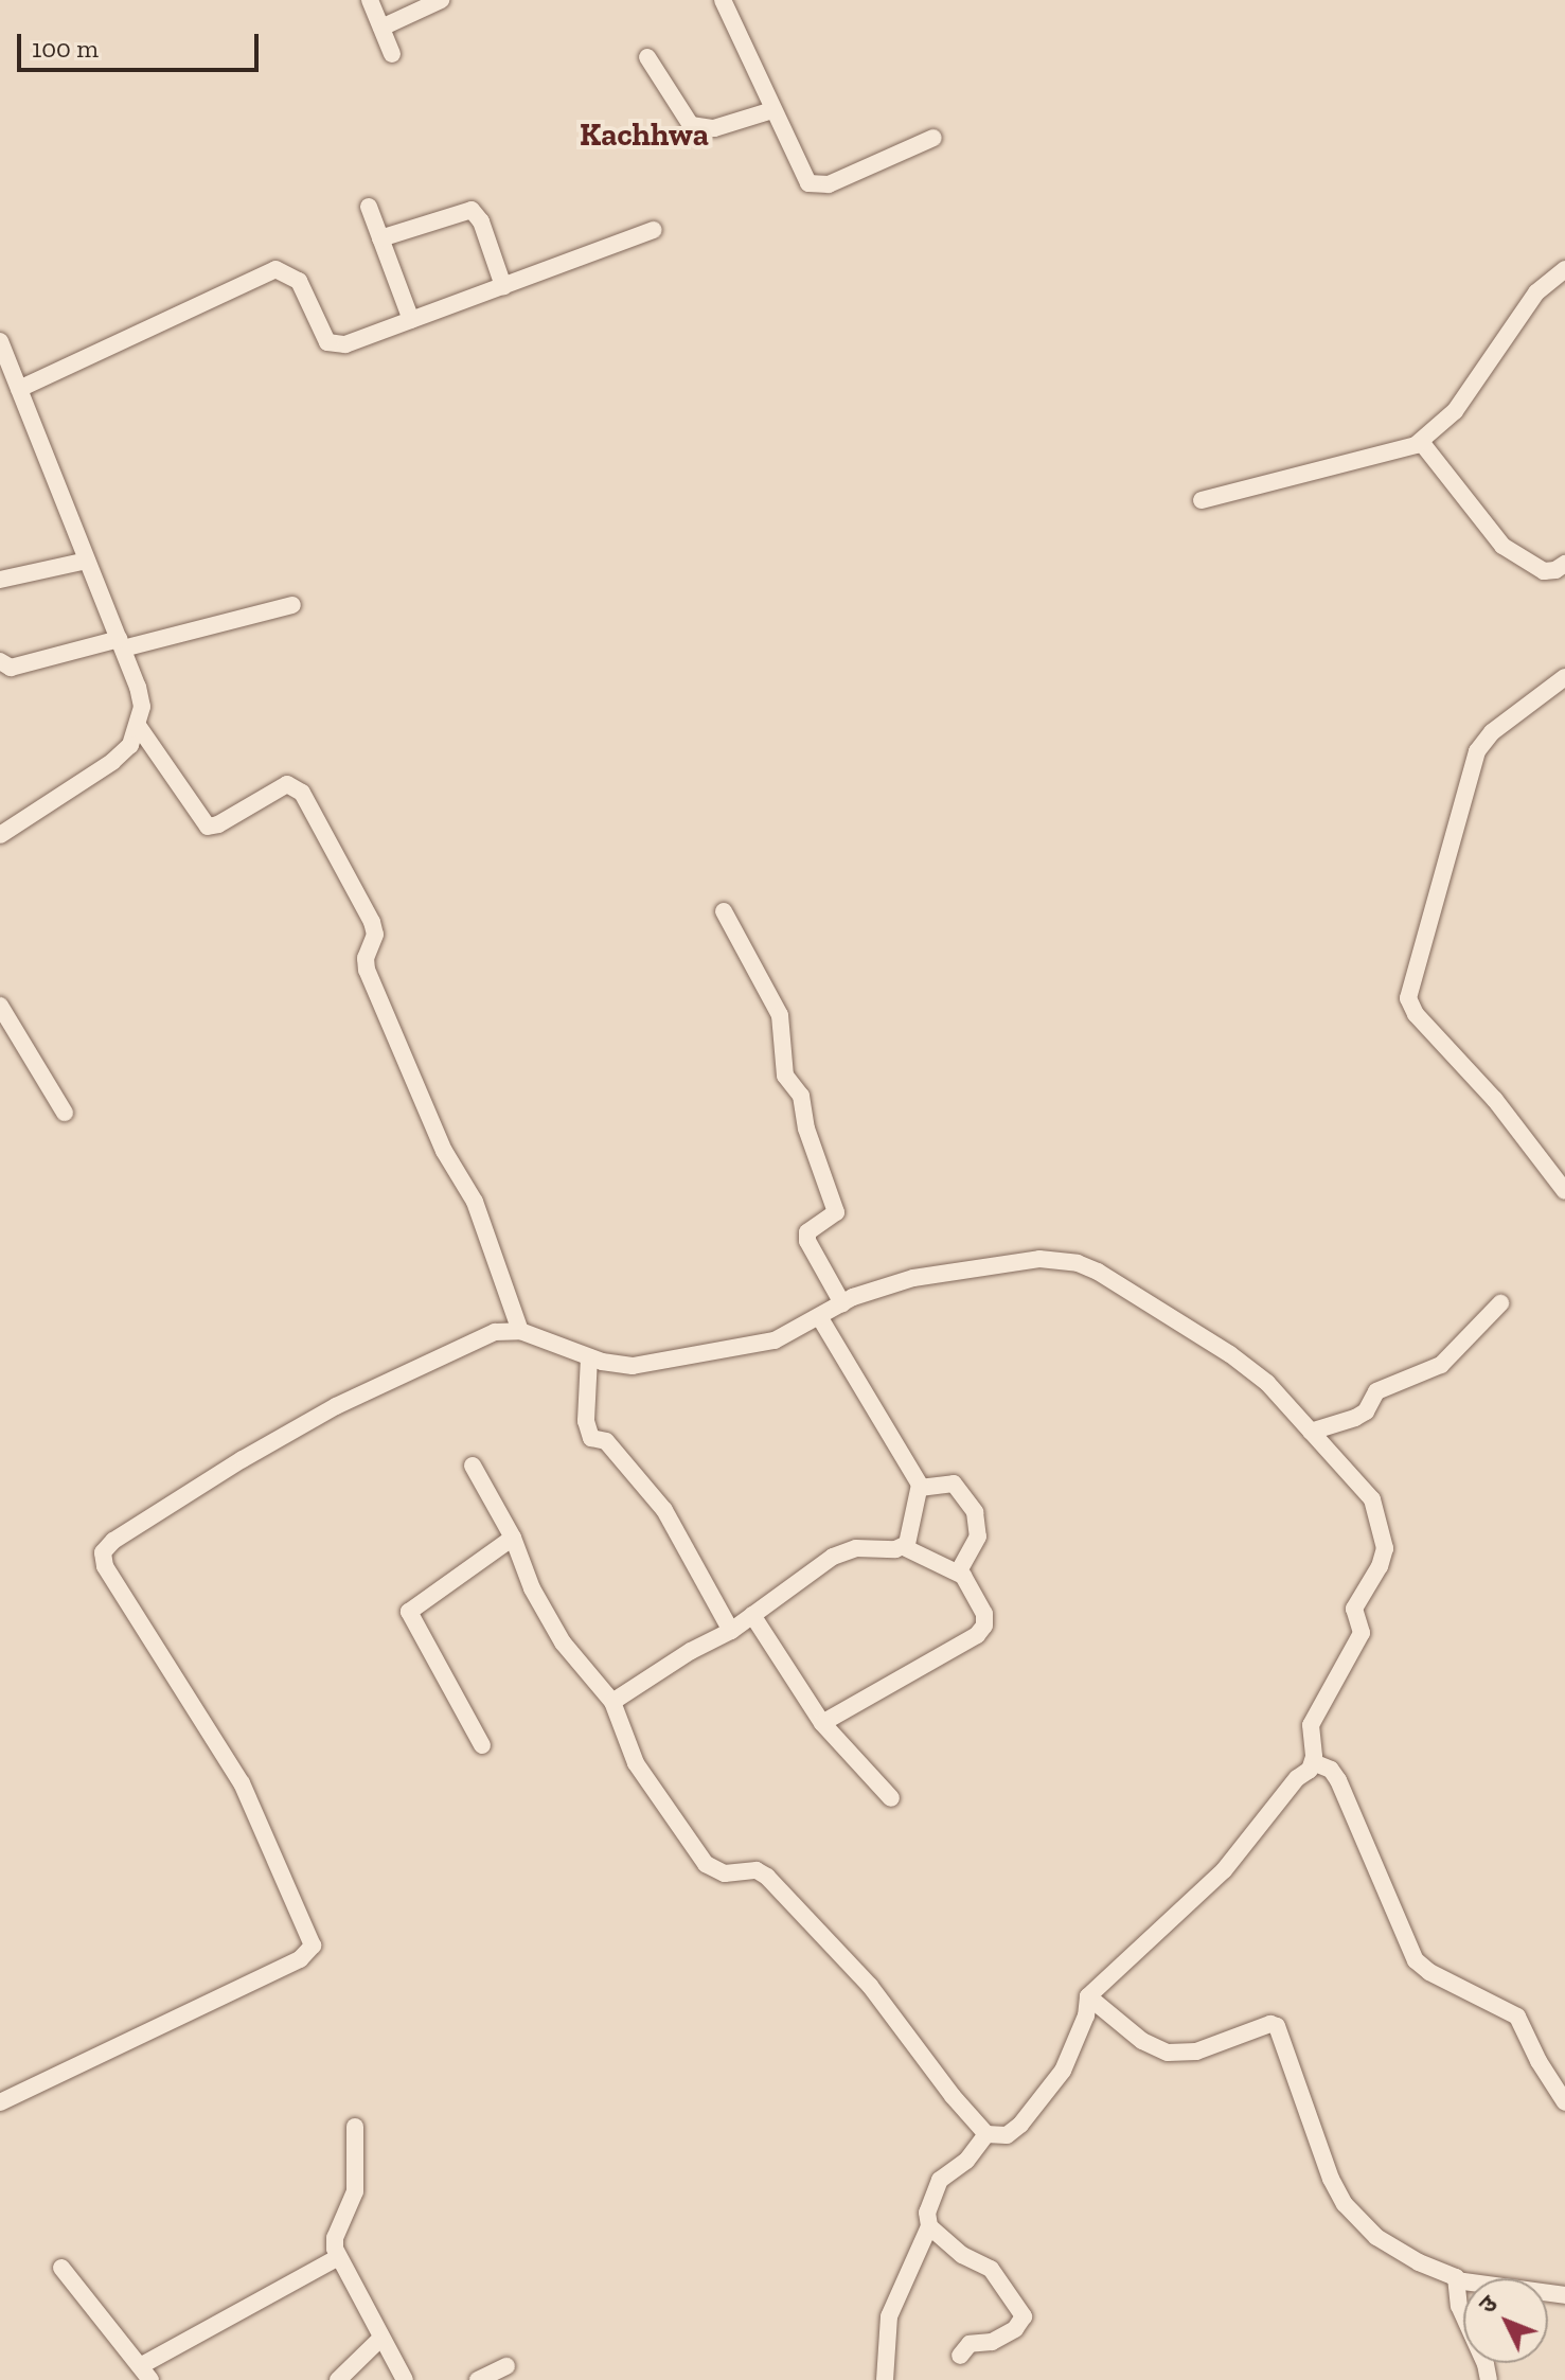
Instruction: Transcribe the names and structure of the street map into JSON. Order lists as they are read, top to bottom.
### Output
{
  "districts": ["Kachhwa"],
  "scale_bar": "100 m",
  "north": "top left"
}
